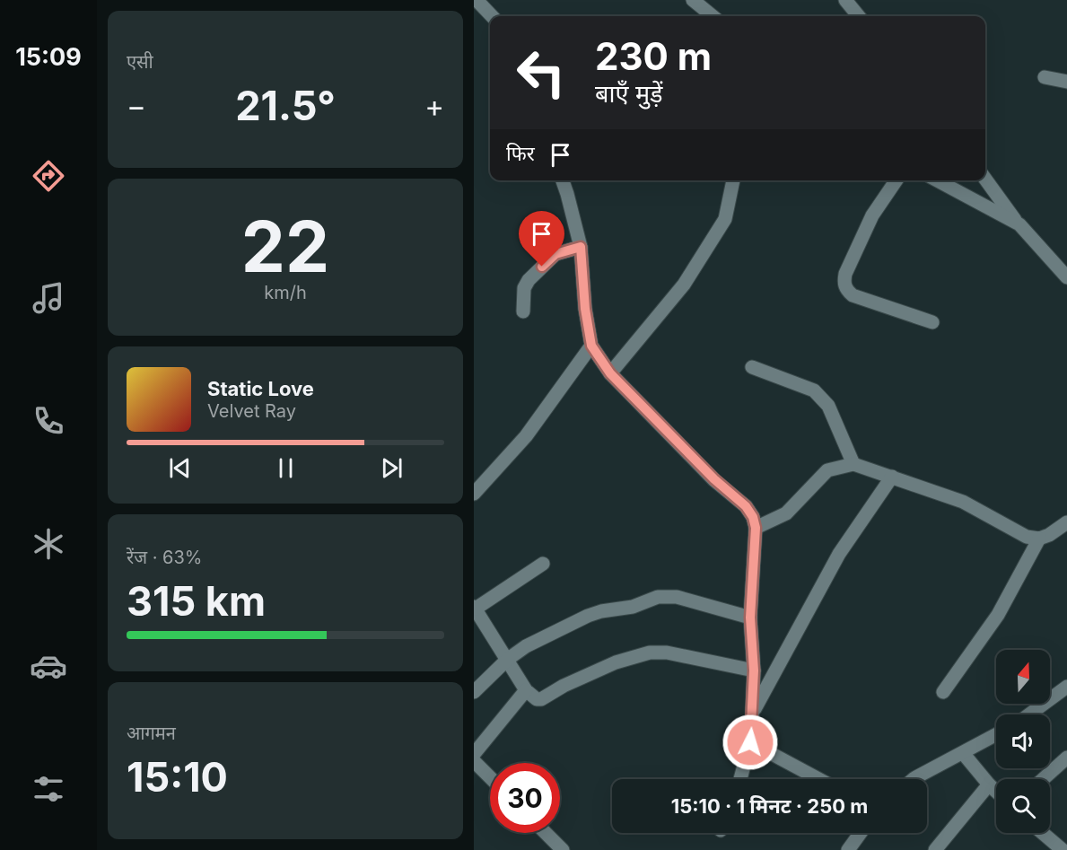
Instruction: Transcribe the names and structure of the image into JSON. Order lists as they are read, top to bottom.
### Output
{
  "north": "top",
  "page": {
    "tabs": "15:09",
    "tile": [
      "एसी",
      ["22", "km/h"],
      ["रेंज · 63%", "315 km"],
      ["आगमन", "15:10"]
    ],
    "turn": ["230 m", "बाएँ मुड़ें"],
    "heat": ["−", "21.5°", "+"],
    "then": "फिर",
    "song": ["Static Love", "Velvet Ray"],
    "limit": "30",
    "trip": "15:10 · 1 मिनट · 250 m"
  }
}
